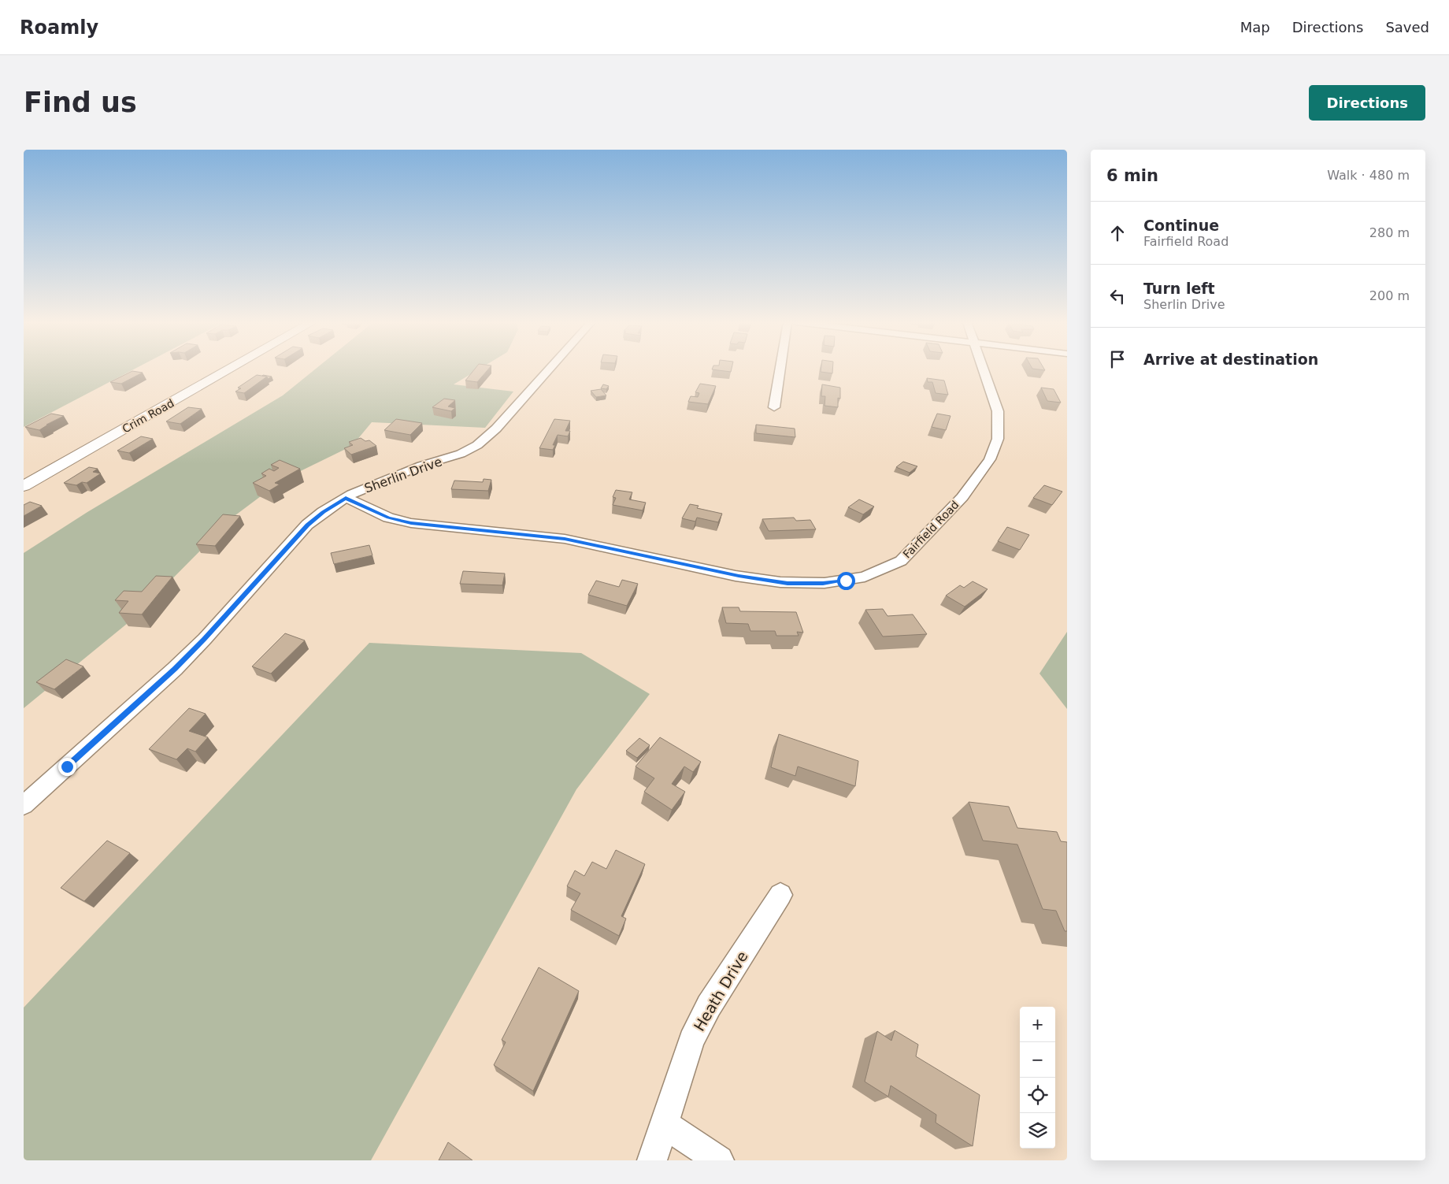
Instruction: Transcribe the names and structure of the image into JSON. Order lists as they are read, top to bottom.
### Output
{
  "streets": {
    "street": [
      "Crim Road",
      "Sherlin Drive",
      "Fairfield Road",
      "Heath Drive"
    ]
  },
  "crossings": [
    ["Sherlin Drive", "Fairfield Road"]
  ],
  "page": {
    "header": "Roamly",
    "nav": ["Map", "Directions", "Saved"],
    "buttons": "Directions",
    "title": "Find us",
    "heading": ["6 min", "Walk · 480 m"],
    "list": [
      ["Continue", "Fairfield Road", "280 m"],
      ["Turn left", "Sherlin Drive", "200 m"],
      "Arrive at destination"
    ],
    "map_buttons": ["+", "−"]
  }
}
